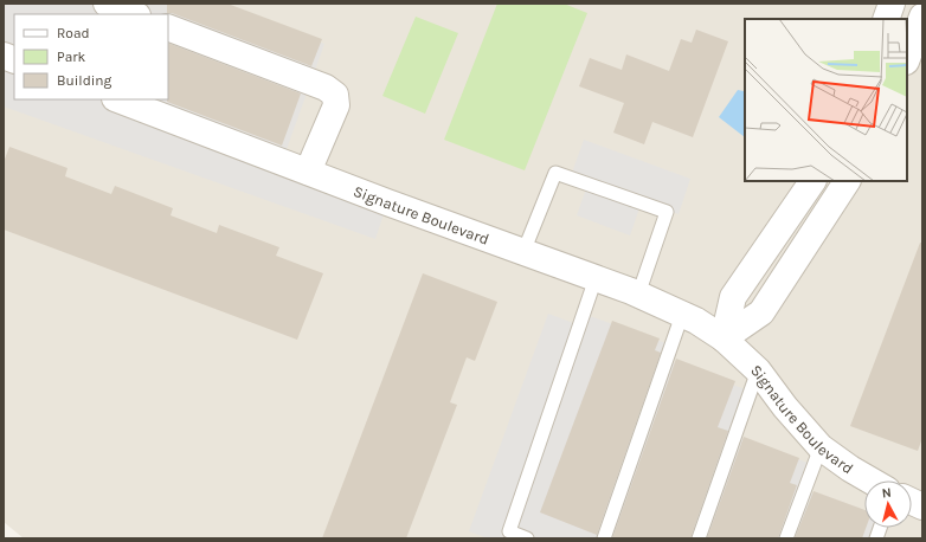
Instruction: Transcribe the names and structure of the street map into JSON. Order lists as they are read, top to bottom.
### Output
{
  "streets": {
    "street": ["Signature Boulevard"]
  },
  "legend": ["Road", "Park", "Building"],
  "north": "top"
}
